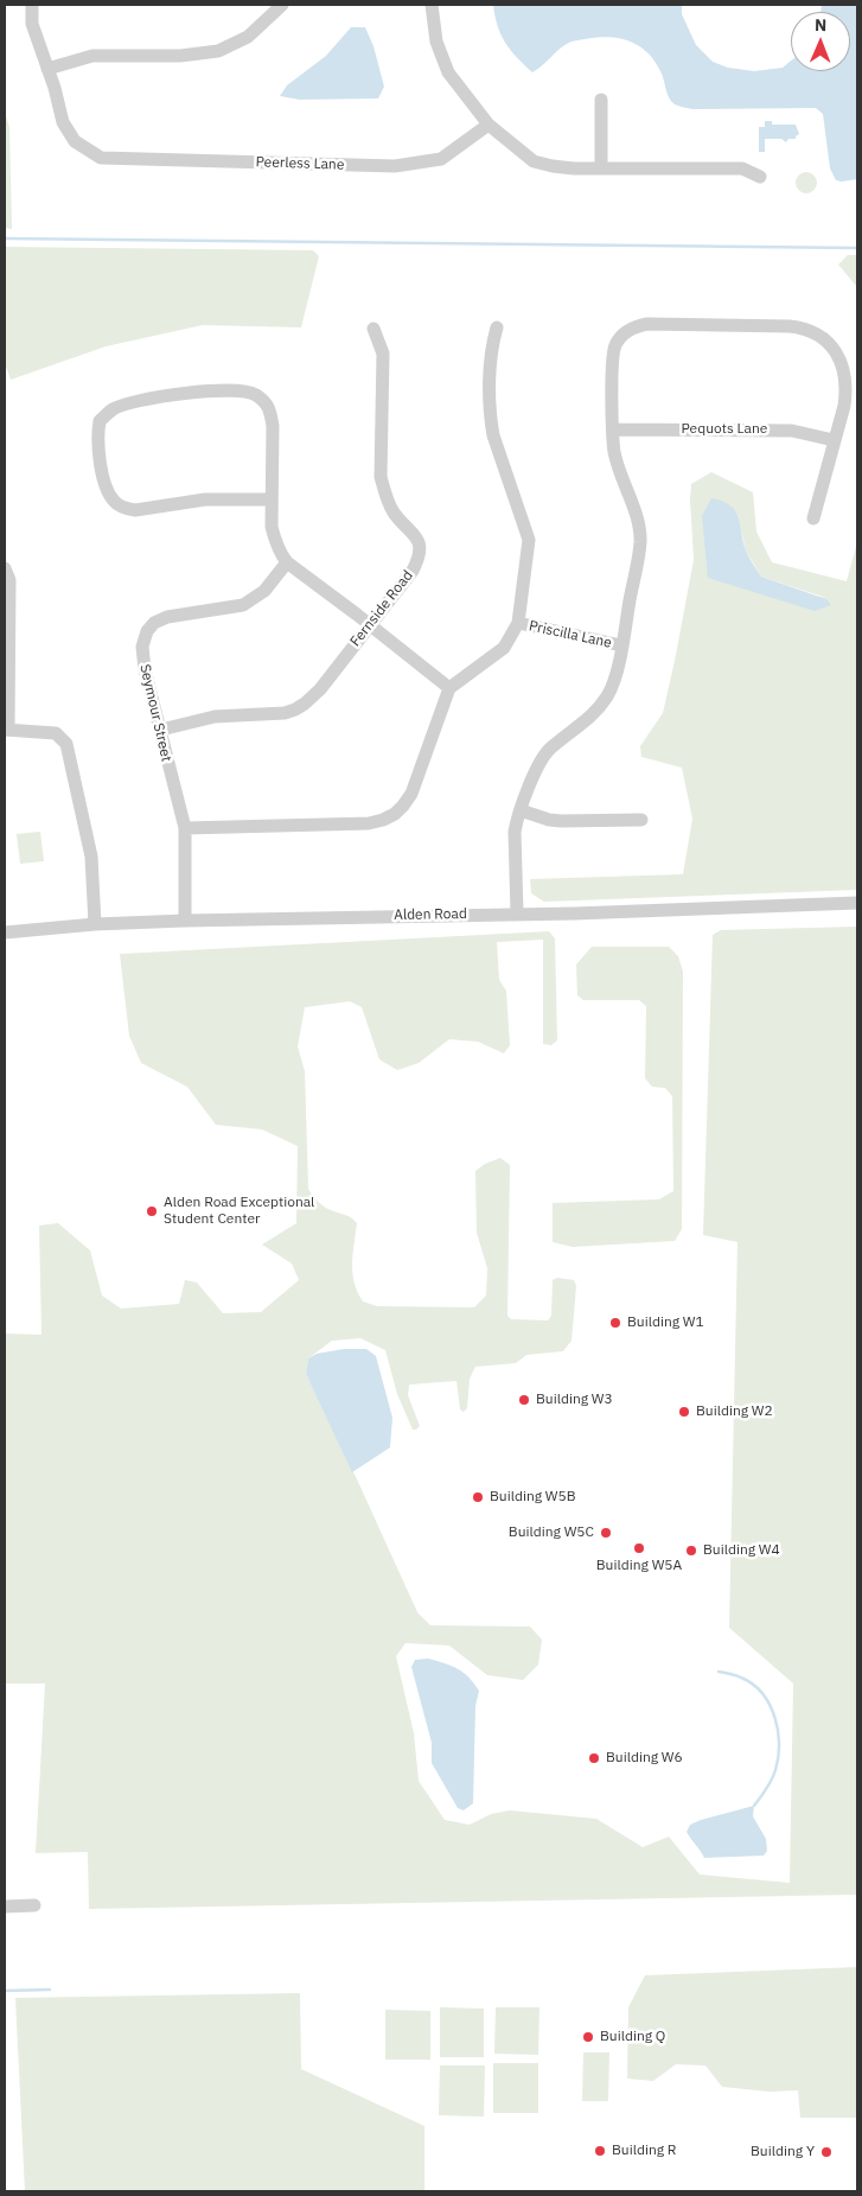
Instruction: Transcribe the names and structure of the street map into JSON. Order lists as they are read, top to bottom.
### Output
{
  "streets": {
    "street": [
      "Peerless Lane",
      "Pequots Lane",
      "Fernside Road",
      "Priscilla Lane",
      "Seymour Street",
      "Alden Road"
    ]
  },
  "crossings": [
    ["Fernside Road", "Seymour Street"],
    ["Seymour Street", "Alden Road"]
  ],
  "places": [
    "Alden Road Exceptional Student Center",
    "Building W1",
    "Building W3",
    "Building W2",
    "Building W5B",
    "Building W5C",
    "Building W5A",
    "Building W4",
    "Building W6",
    "Building Q",
    "Building R",
    "Building Y"
  ],
  "north": "top"
}
